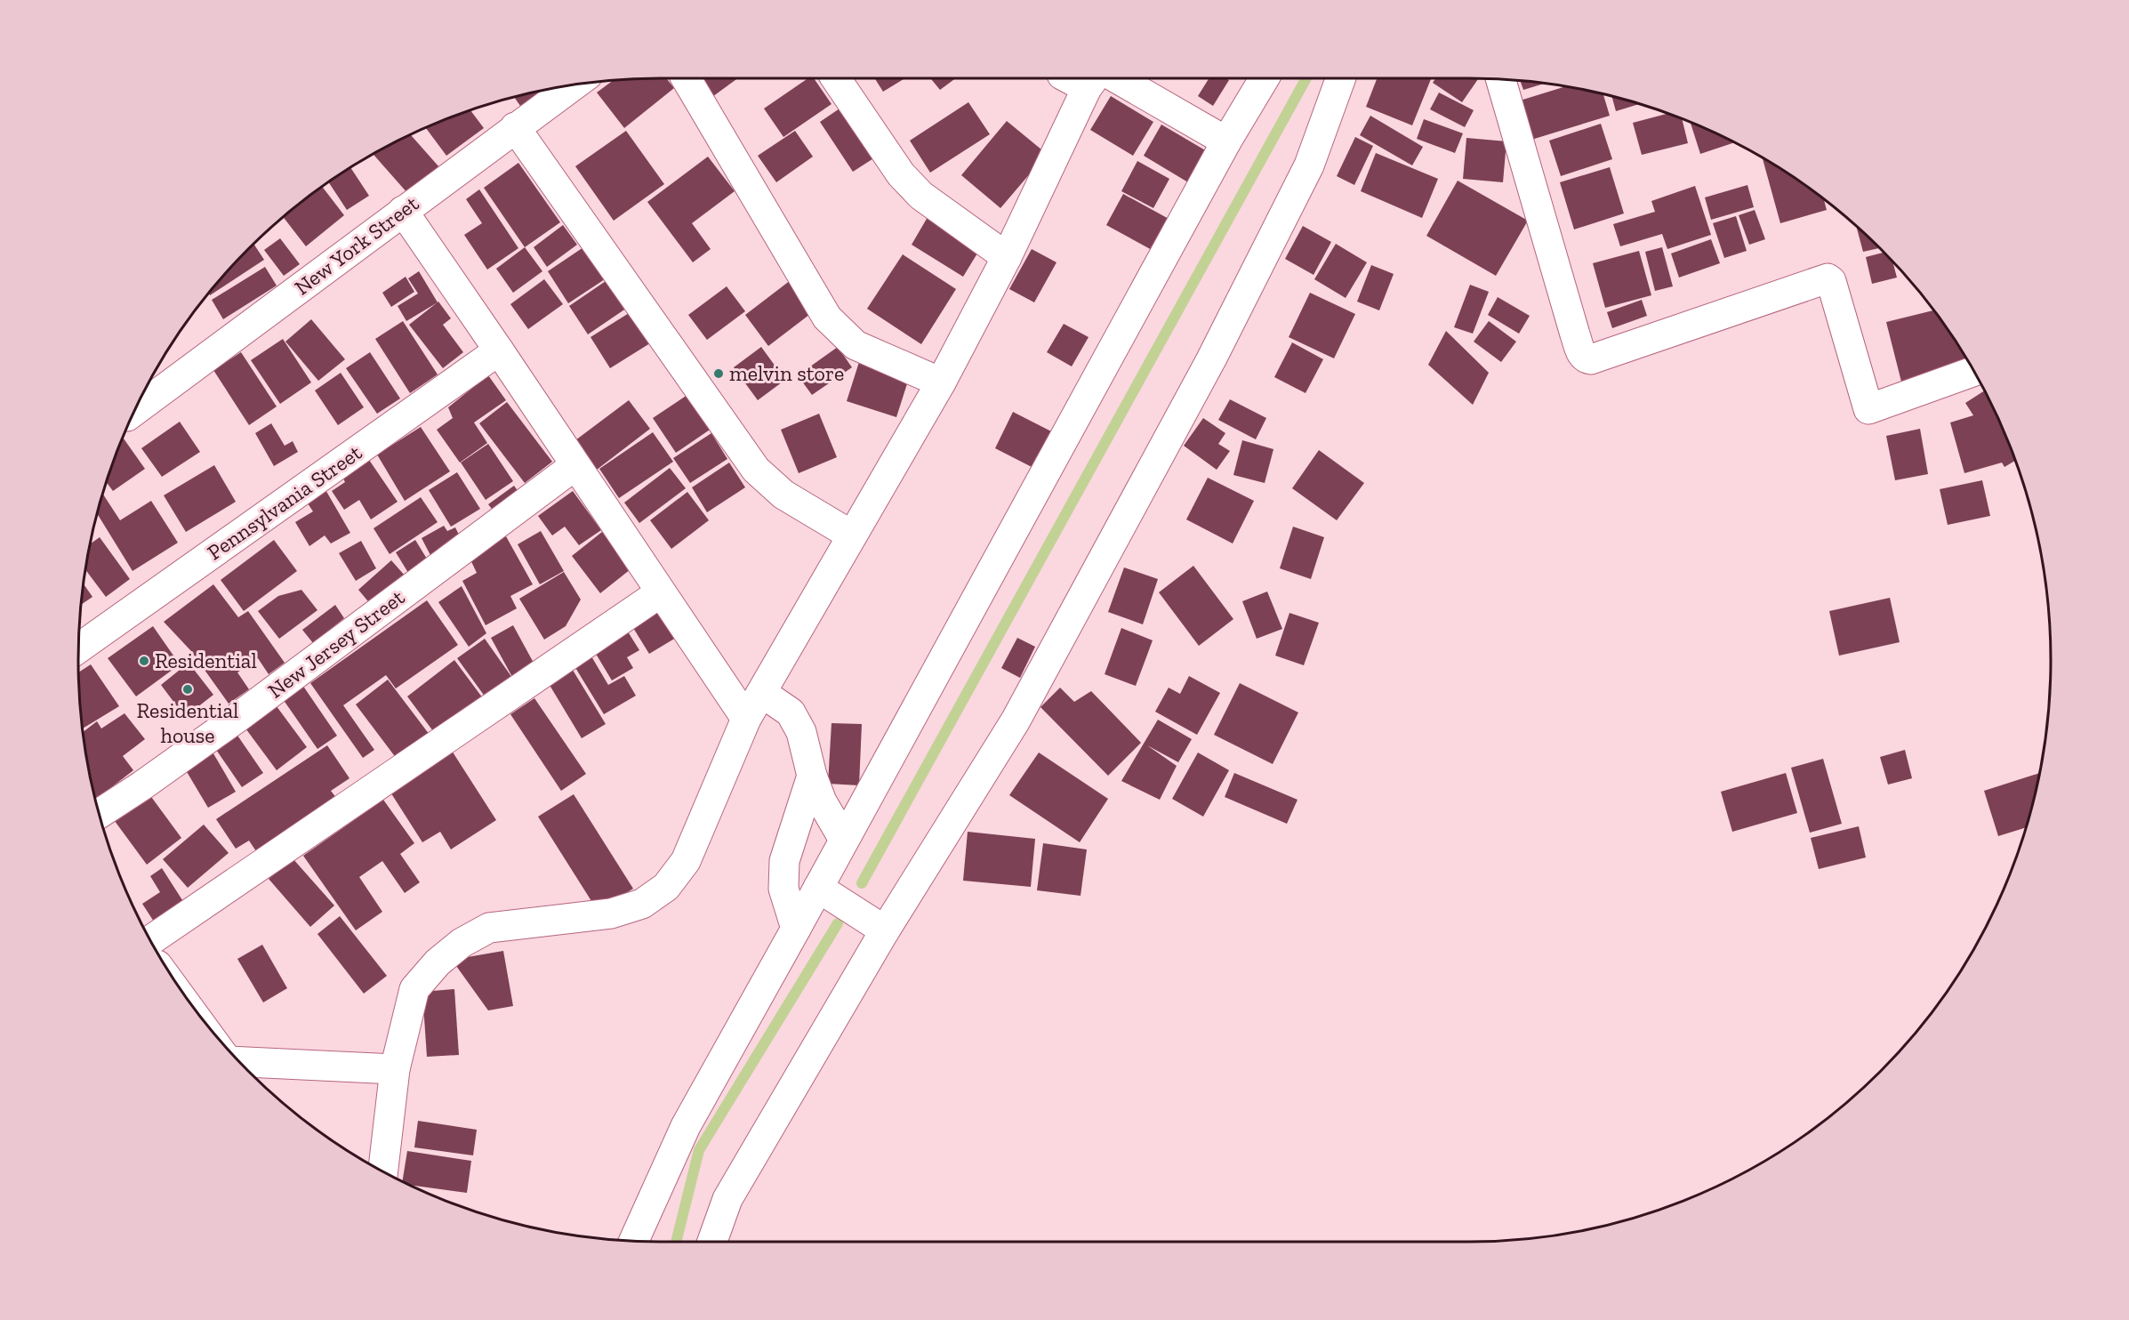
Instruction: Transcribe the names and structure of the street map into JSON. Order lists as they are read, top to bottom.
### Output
{
  "streets": {
    "street": ["New York Street", "Pennsylvania Street", "New Jersey Street"]
  },
  "places": ["melvin store", "Residential", "Residential house"]
}
